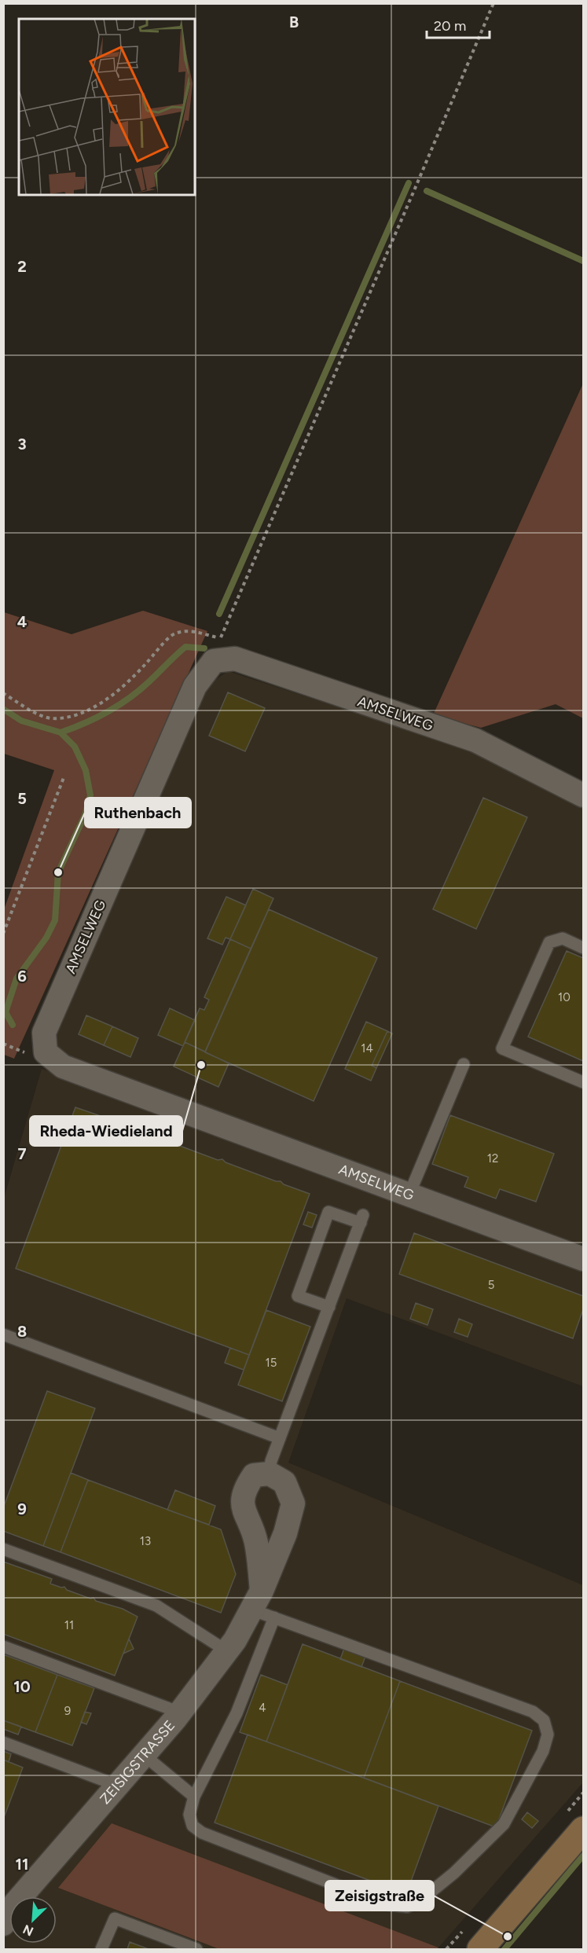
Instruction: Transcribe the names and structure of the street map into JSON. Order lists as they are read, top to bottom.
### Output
{
  "streets": {
    "street": ["AMSELWEG", "ZEISIGSTRASSE"]
  },
  "places": ["Ruthenbach", "Rheda-Wiedieland", "Zeisigstraße"],
  "house_numbers": [
    "10",
    "14",
    "12",
    "5",
    "15",
    "13",
    "11",
    "4",
    "9"
  ],
  "scale_bar": "20 m",
  "north": "bottom left",
  "grid": {
    "columns": ["B"],
    "rows": [
      "2",
      "3",
      "4",
      "5",
      "6",
      "7",
      "8",
      "9",
      "10",
      "11"
    ]
  }
}
